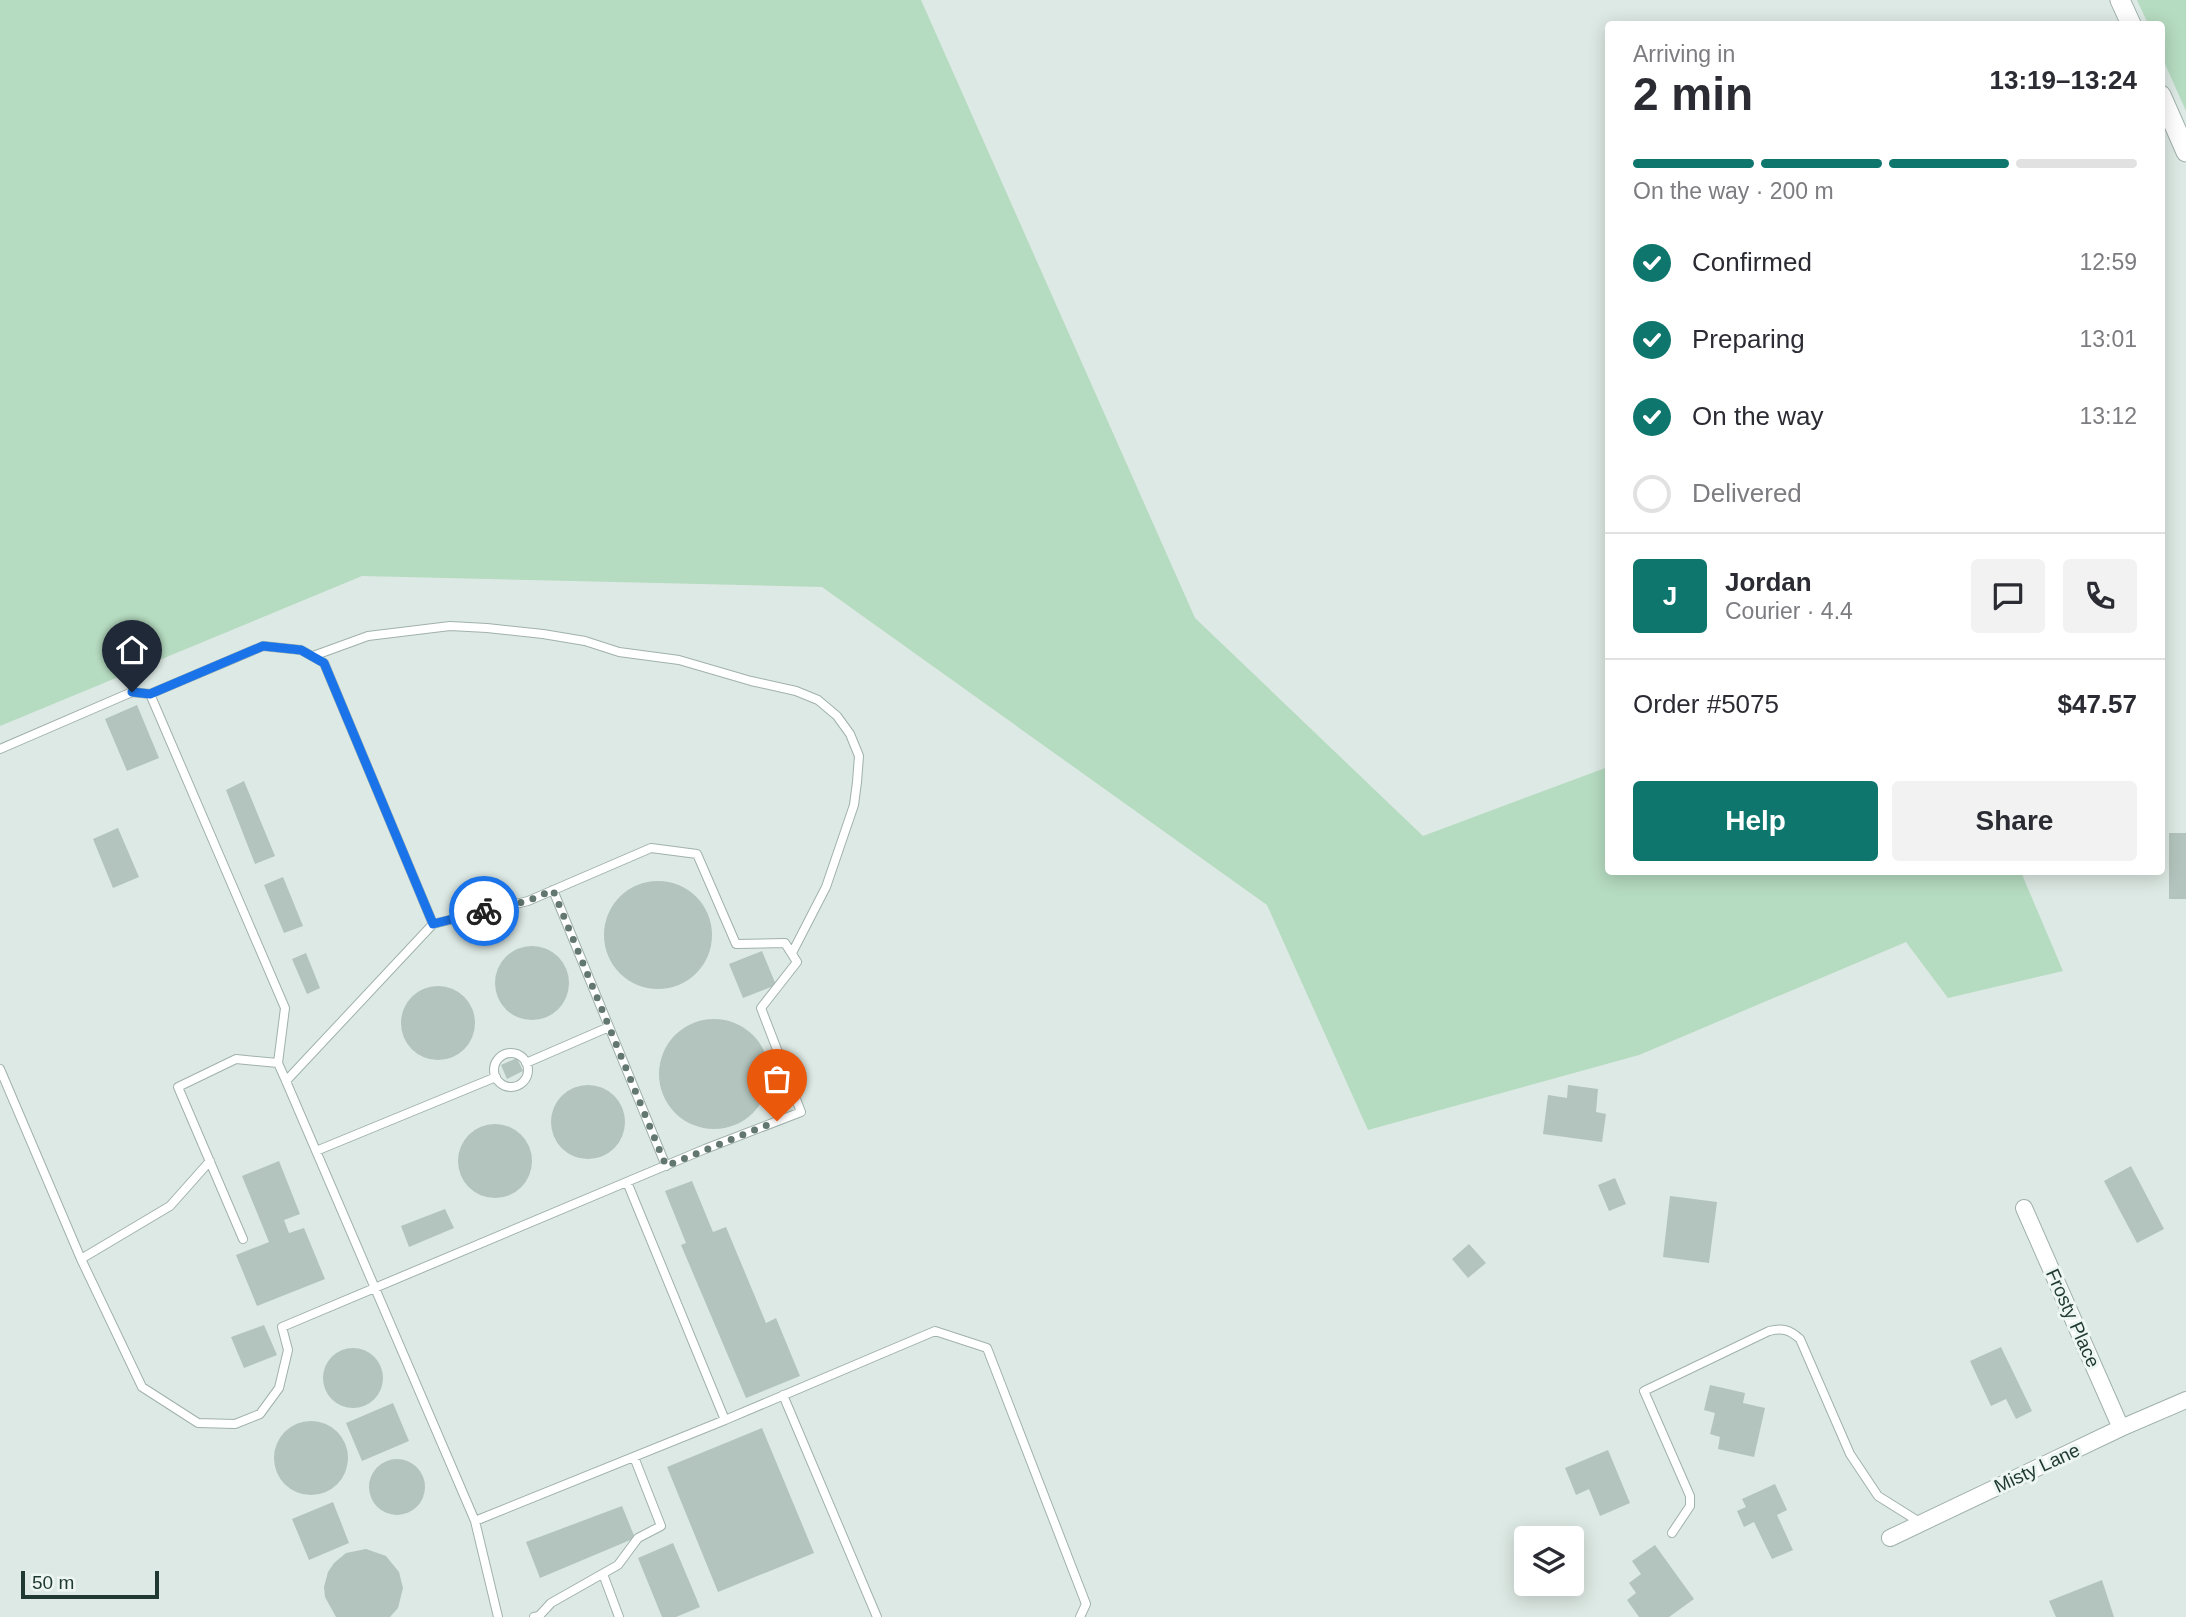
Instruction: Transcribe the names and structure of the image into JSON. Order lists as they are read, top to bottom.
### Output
{
  "streets": {
    "street": ["Frosty Place", "Misty Lane"]
  },
  "crossings": [
    ["Frosty Place", "Misty Lane"]
  ],
  "scale_bar": "50 m",
  "page": {
    "heading": ["2 min", "Arriving in", "13:19–13:24"],
    "panel": [
      "Jordan",
      "Courier · 4.4",
      "Order #5075",
      "$47.57"
    ],
    "bar": "On the way · 200 m",
    "list": [
      ["Confirmed", "12:59"],
      ["Preparing", "13:01"],
      ["On the way", "13:12"],
      "Delivered"
    ],
    "round": "J",
    "buttons": ["Help", "Share"],
    "scale": "50 m"
  }
}
